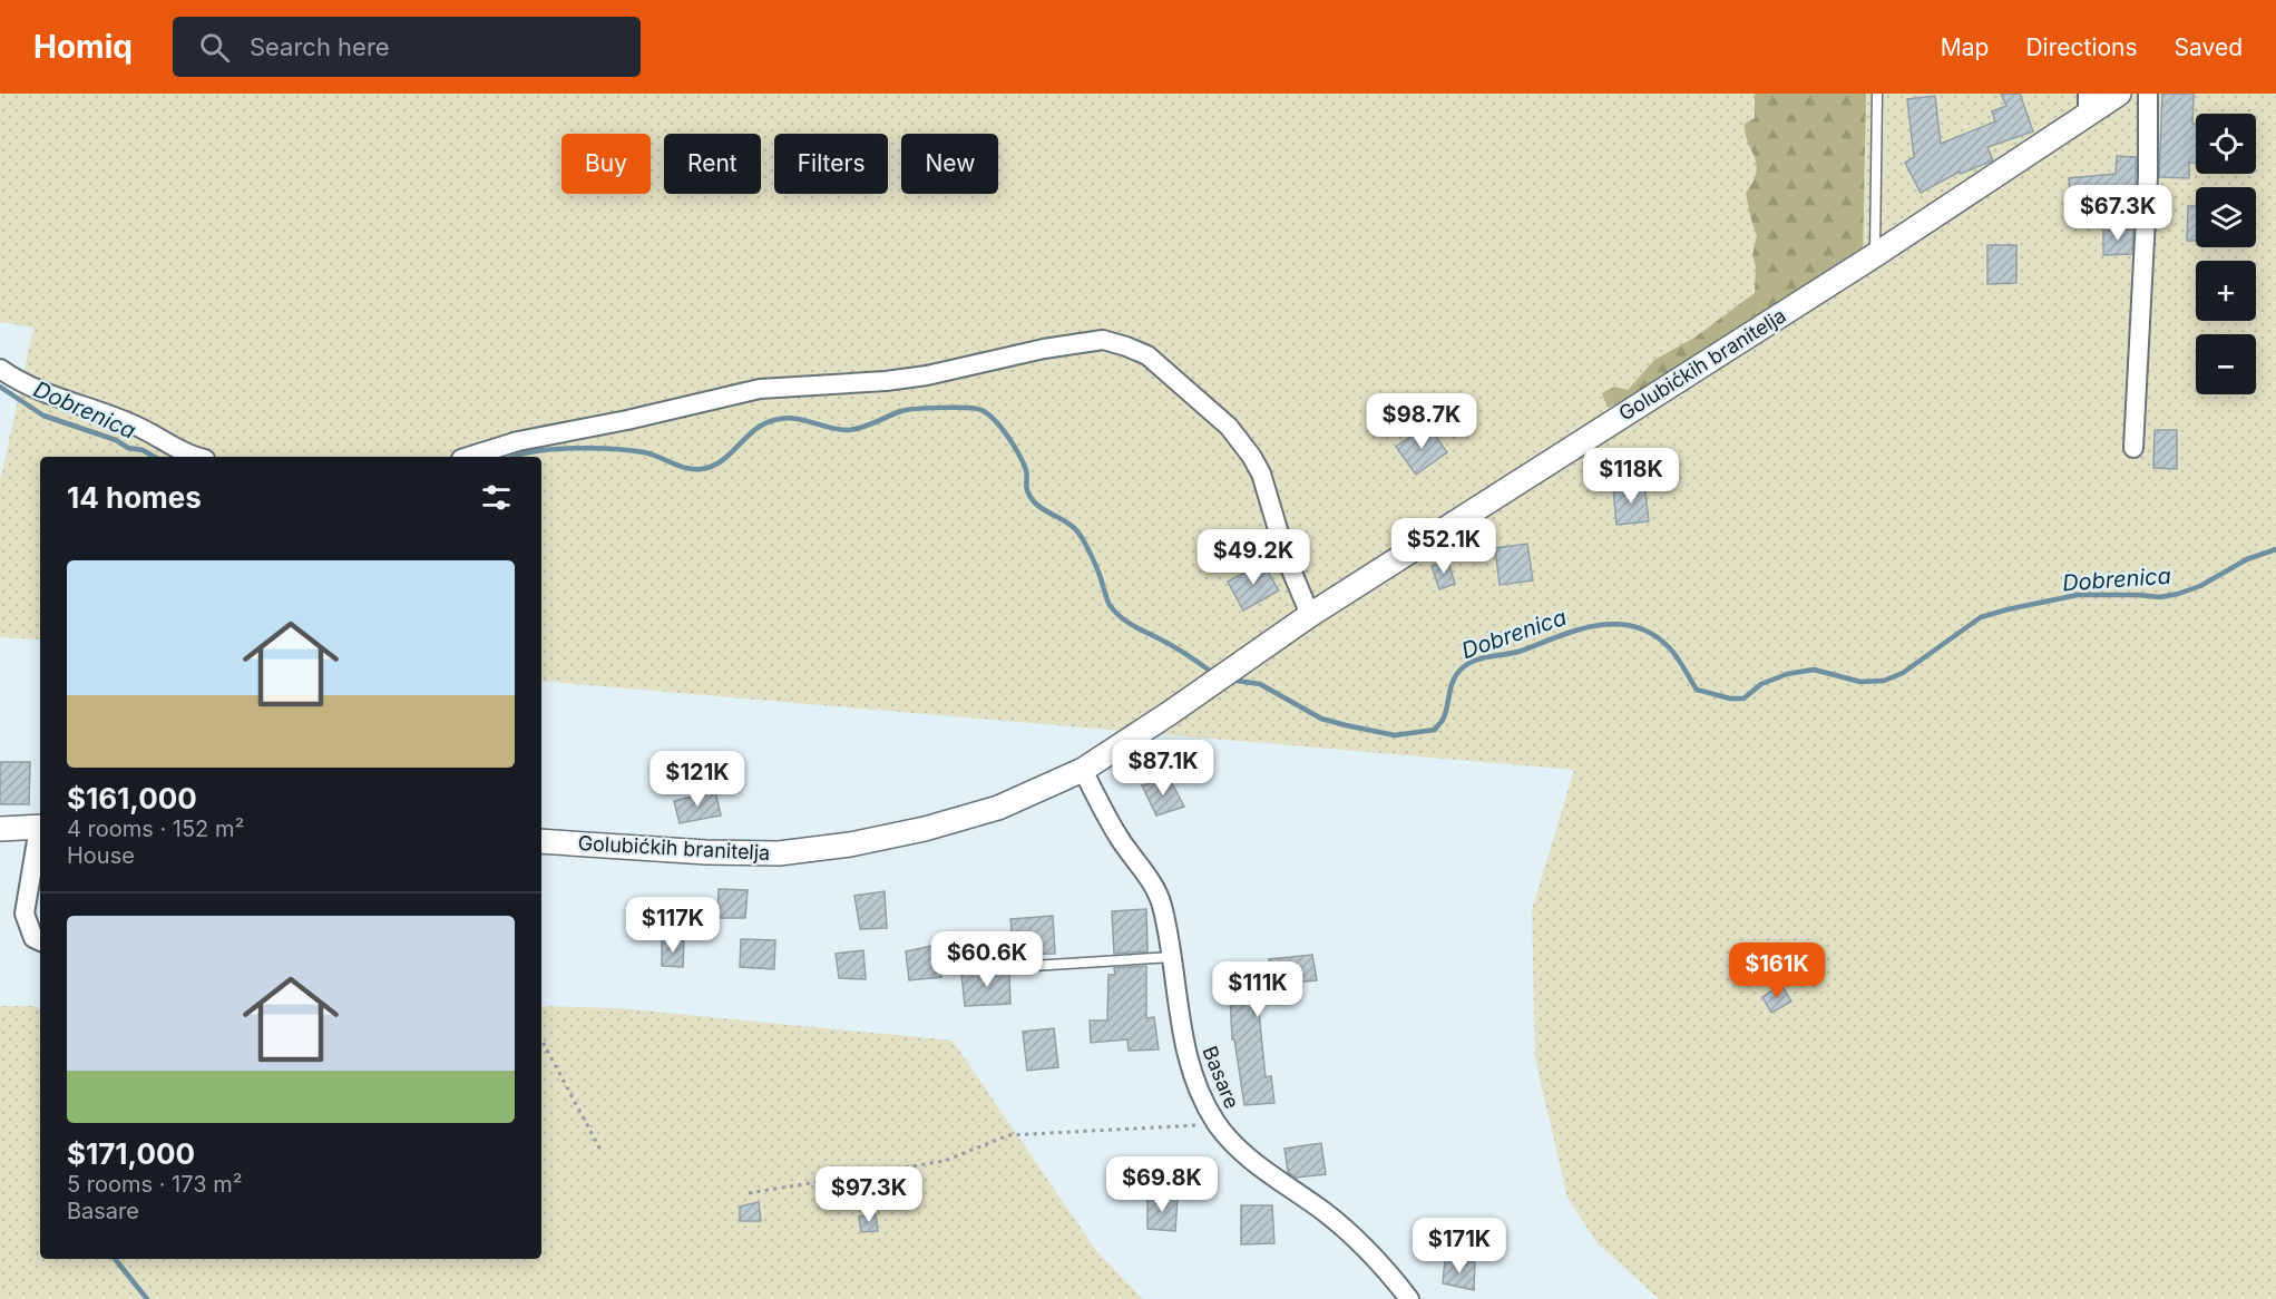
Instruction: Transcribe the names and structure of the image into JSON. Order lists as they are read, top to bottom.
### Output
{
  "streets": {
    "street": ["Golubićkih branitelja", "Basare"]
  },
  "crossings": [
    ["Golubićkih branitelja", "Basare"]
  ],
  "water": ["Dobrenica"],
  "page": {
    "header": "Homiq",
    "search": "Search here",
    "nav": ["Map", "Directions", "Saved"],
    "map_buttons": ["+", "−"],
    "chip": [
      "Buy",
      "Rent",
      "Filters",
      "New"
    ],
    "price": [
      "$67.3K",
      "$98.7K",
      "$118K",
      "$52.1K",
      "$49.2K",
      "$87.1K",
      "$121K",
      "$117K",
      "$60.6K",
      "$161K",
      "$111K",
      "$69.8K",
      "$97.3K",
      "$171K"
    ],
    "heading": "14 homes",
    "list": [
      {
        "name": "$161,000",
        "note": "4 rooms · 152 m² · House"
      },
      {
        "name": "$171,000",
        "note": "5 rooms · 173 m² · Basare"
      }
    ]
  }
}
